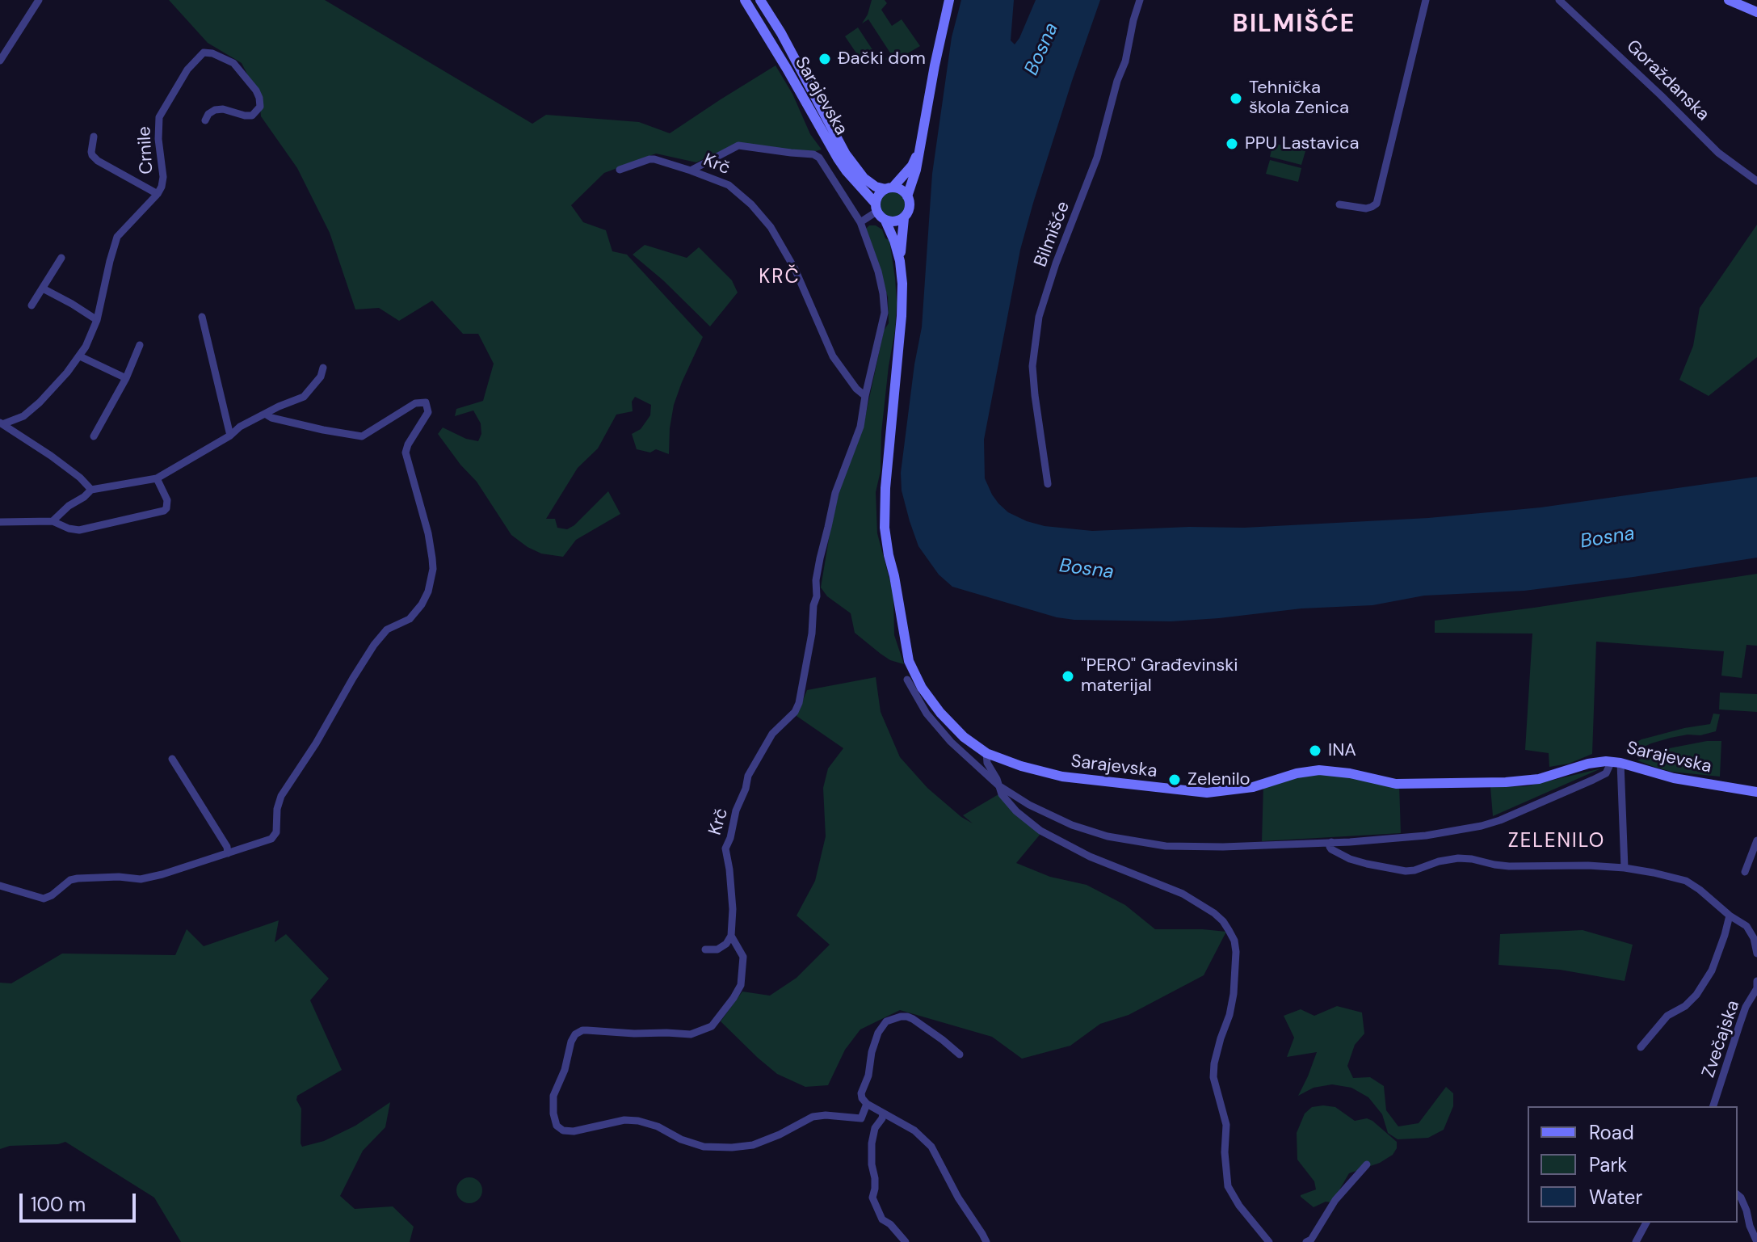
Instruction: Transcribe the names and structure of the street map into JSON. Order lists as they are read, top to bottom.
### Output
{
  "streets": {
    "main road": ["Sarajevska"],
    "street": [
      "Goraždanska",
      "Crnile",
      "Krč",
      "Bilmišće",
      "Zvečajska"
    ]
  },
  "districts": ["BILMIŠĆE", "KRČ", "ZELENILO"],
  "water": ["Bosna"],
  "places": [
    "Đački dom",
    "Tehnička škola Zenica",
    "PPU Lastavica",
    "\"PERO\" Građevinski materijal",
    "INA",
    "Zelenilo"
  ],
  "legend": ["Road", "Park", "Water"],
  "scale_bar": "100 m"
}
